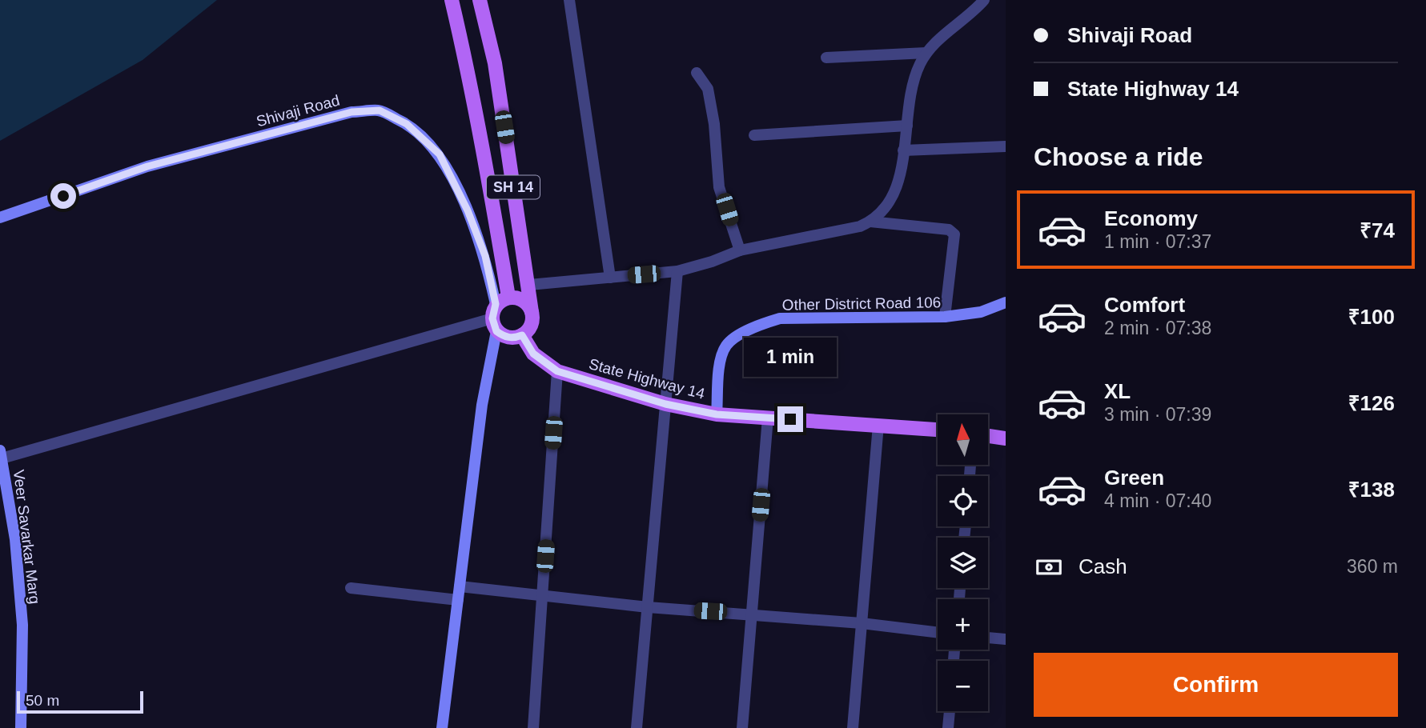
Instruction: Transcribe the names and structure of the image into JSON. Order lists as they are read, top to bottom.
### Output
{
  "streets": {
    "main road": ["SH 14", "State Highway 14"],
    "street": ["Shivaji Road", "Other District Road 106", "Veer Savarkar Marg"]
  },
  "crossings": [
    ["Shivaji Road", "SH 14"],
    ["Shivaji Road", "State Highway 14"],
    ["SH 14", "State Highway 14"],
    ["Other District Road 106", "State Highway 14"]
  ],
  "scale_bar": "50 m",
  "north": "top",
  "page": {
    "banner": ["Shivaji Road", "State Highway 14"],
    "heading": "Choose a ride",
    "list": [
      {
        "name": "Economy",
        "note": "1 min · 07:37",
        "value": "₹74"
      },
      {
        "name": "Comfort",
        "note": "2 min · 07:38",
        "value": "₹100"
      },
      {
        "name": "XL",
        "note": "3 min · 07:39",
        "value": "₹126"
      },
      {
        "name": "Green",
        "note": "4 min · 07:40",
        "value": "₹138"
      }
    ],
    "bubble": "1 min",
    "map_buttons": ["+", "−"],
    "pay": ["Cash", "360 m"],
    "buttons": "Confirm",
    "scale": "50 m"
  }
}
